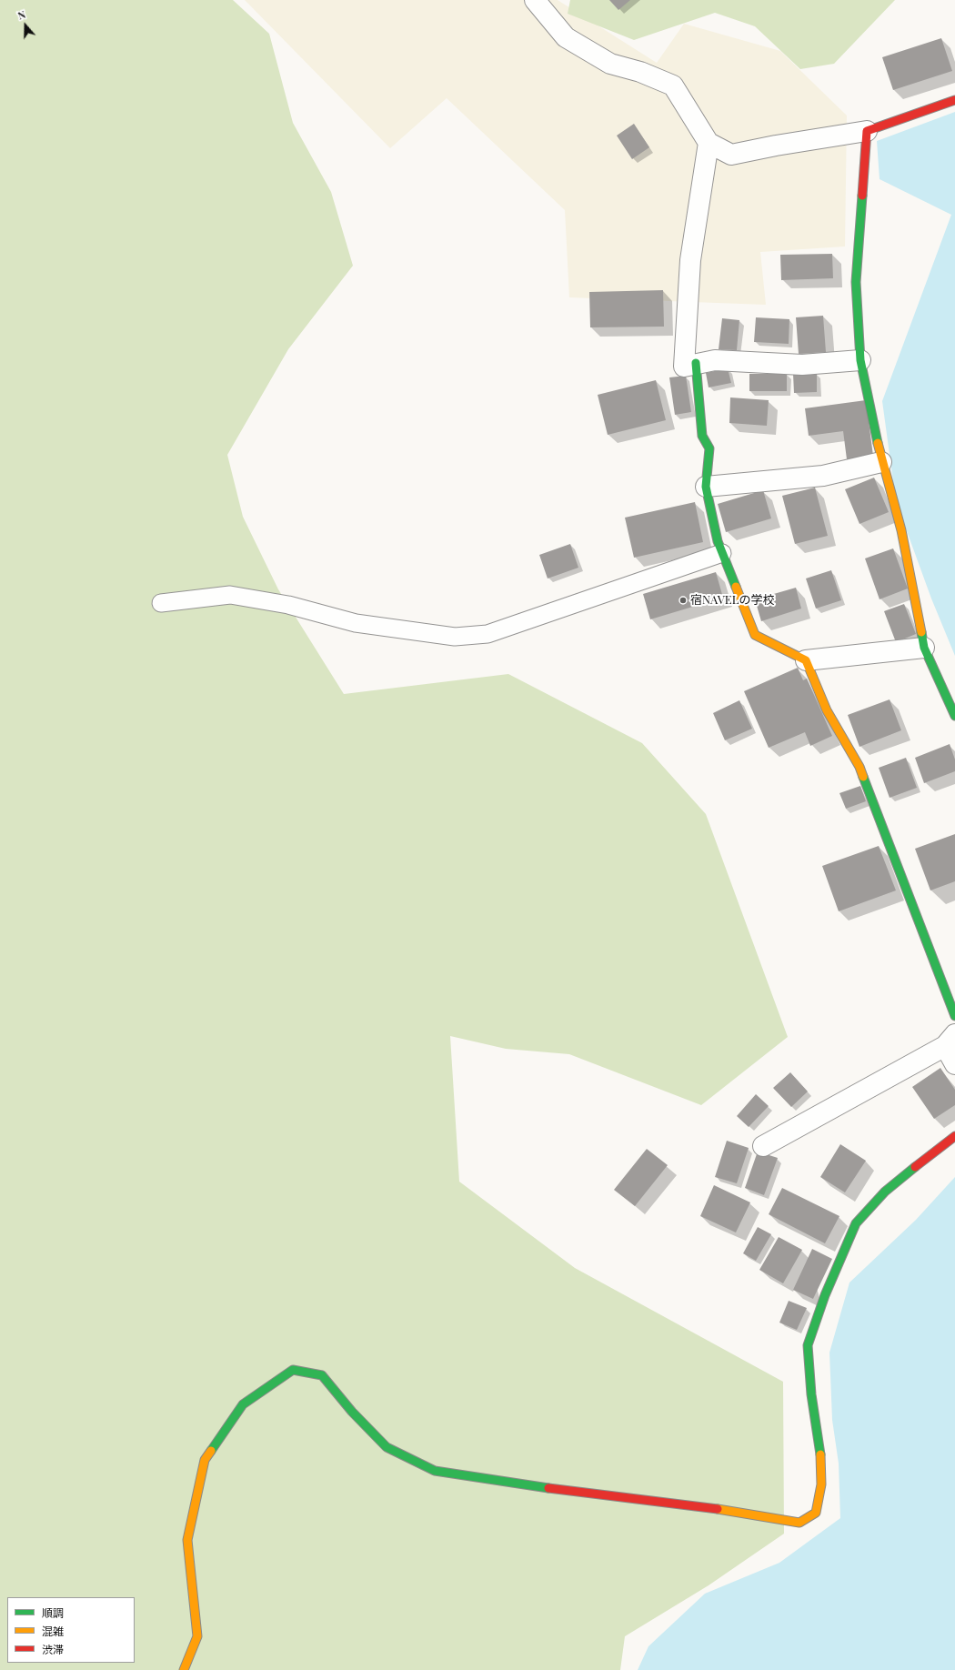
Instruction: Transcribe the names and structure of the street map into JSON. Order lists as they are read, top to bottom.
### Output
{
  "places": ["宿NAVELの学校"],
  "legend": ["順調", "混雑", "渋滞"],
  "north": "top"
}
